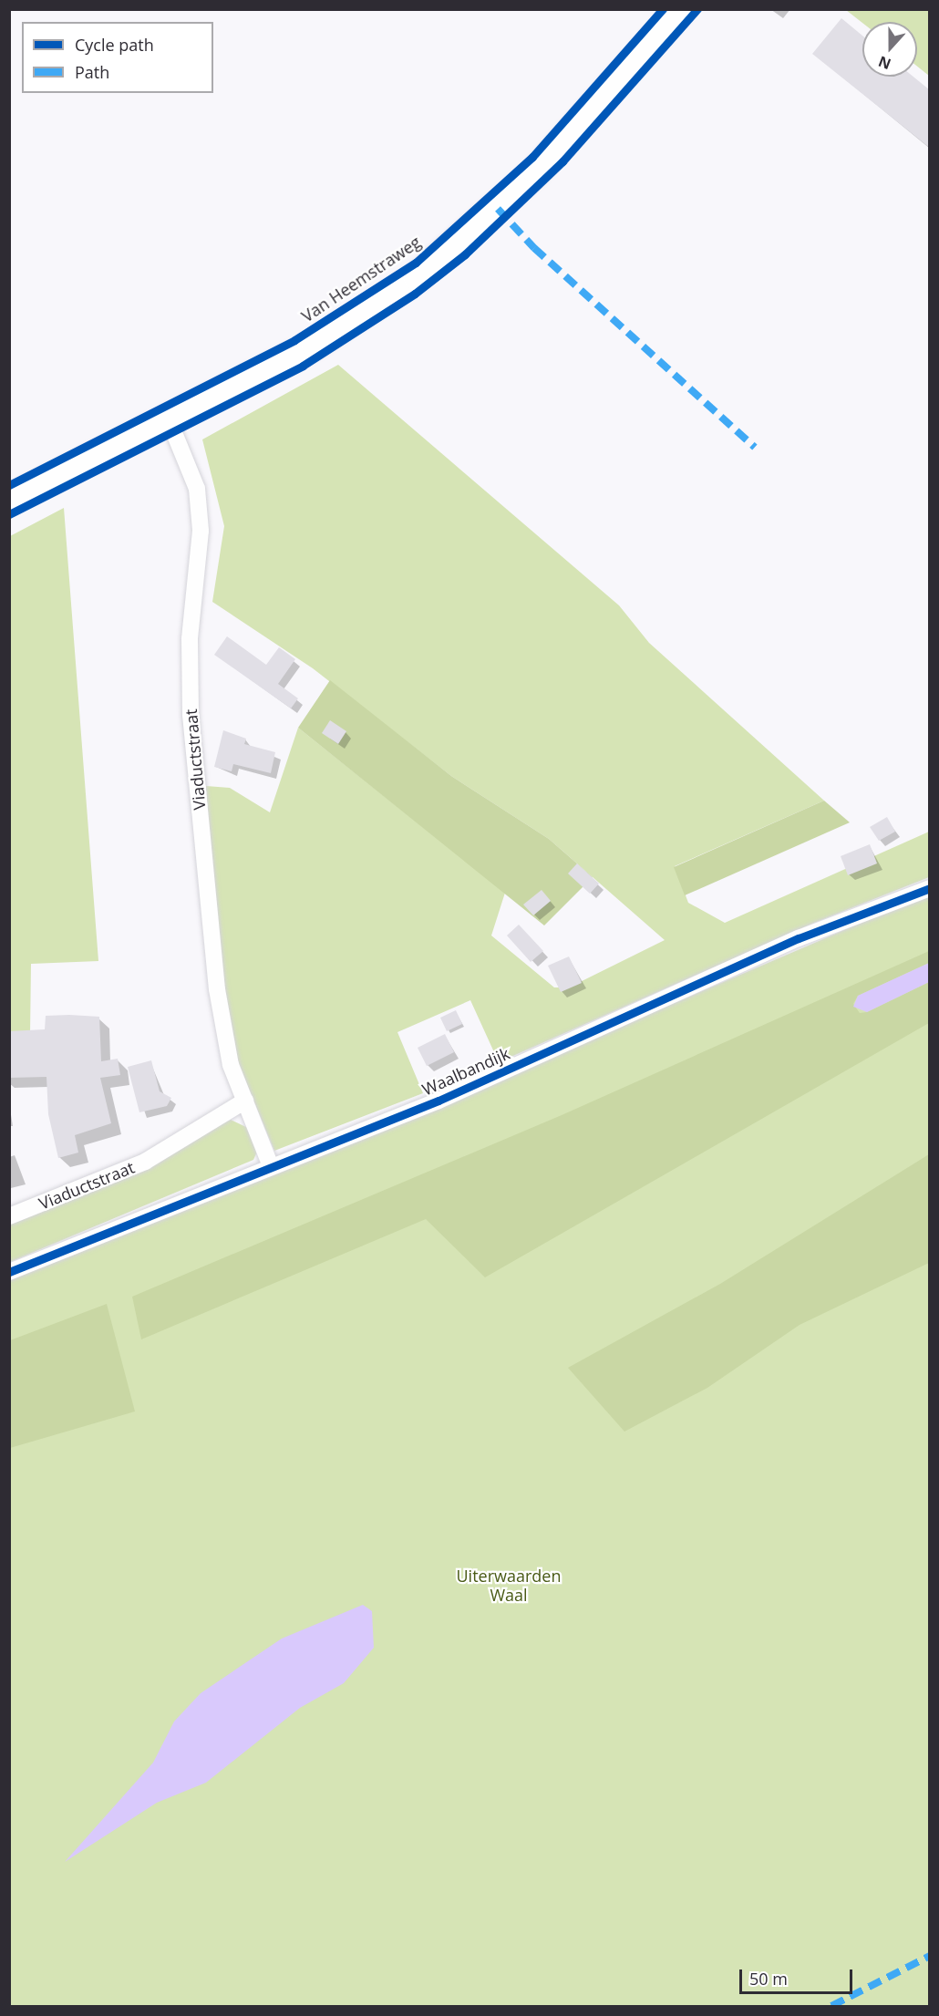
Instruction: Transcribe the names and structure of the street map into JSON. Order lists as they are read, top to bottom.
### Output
{
  "streets": {
    "main road": ["Van Heemstraweg"],
    "street": ["Viaductstraat", "Waalbandijk"]
  },
  "crossings": [
    ["Van Heemstraweg", "Viaductstraat"],
    ["Viaductstraat", "Waalbandijk"]
  ],
  "parks": ["Uiterwaarden Waal"],
  "legend": ["Cycle path", "Path"],
  "scale_bar": "50 m",
  "north": "bottom"
}
